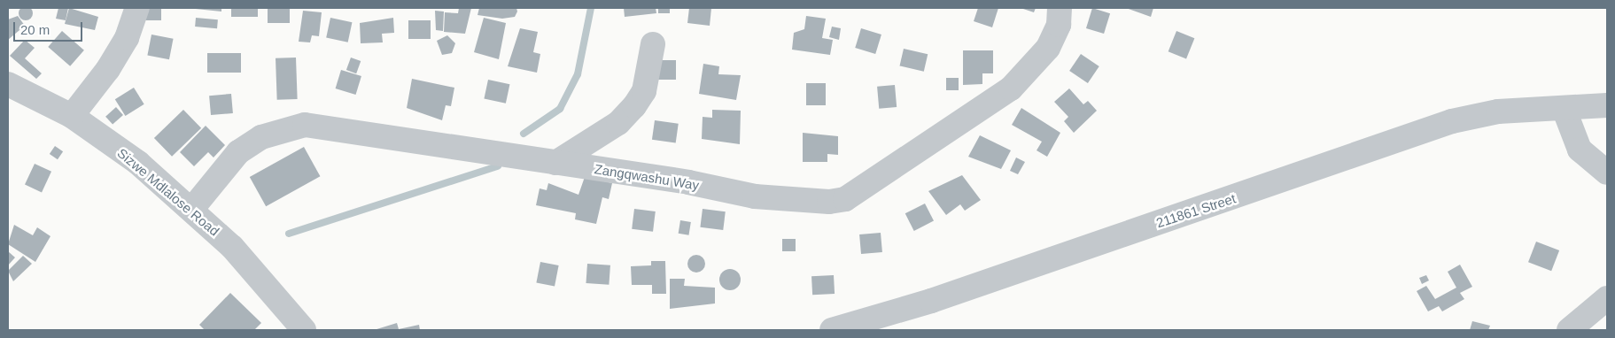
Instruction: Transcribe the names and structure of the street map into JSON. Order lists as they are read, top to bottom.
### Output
{
  "streets": {
    "street": ["Zangqwashu Way", "Sizwe Mdlalose Road", "211861 Street"]
  },
  "crossings": [
    ["Zangqwashu Way", "Sizwe Mdlalose Road"]
  ],
  "scale_bar": "20 m"
}
